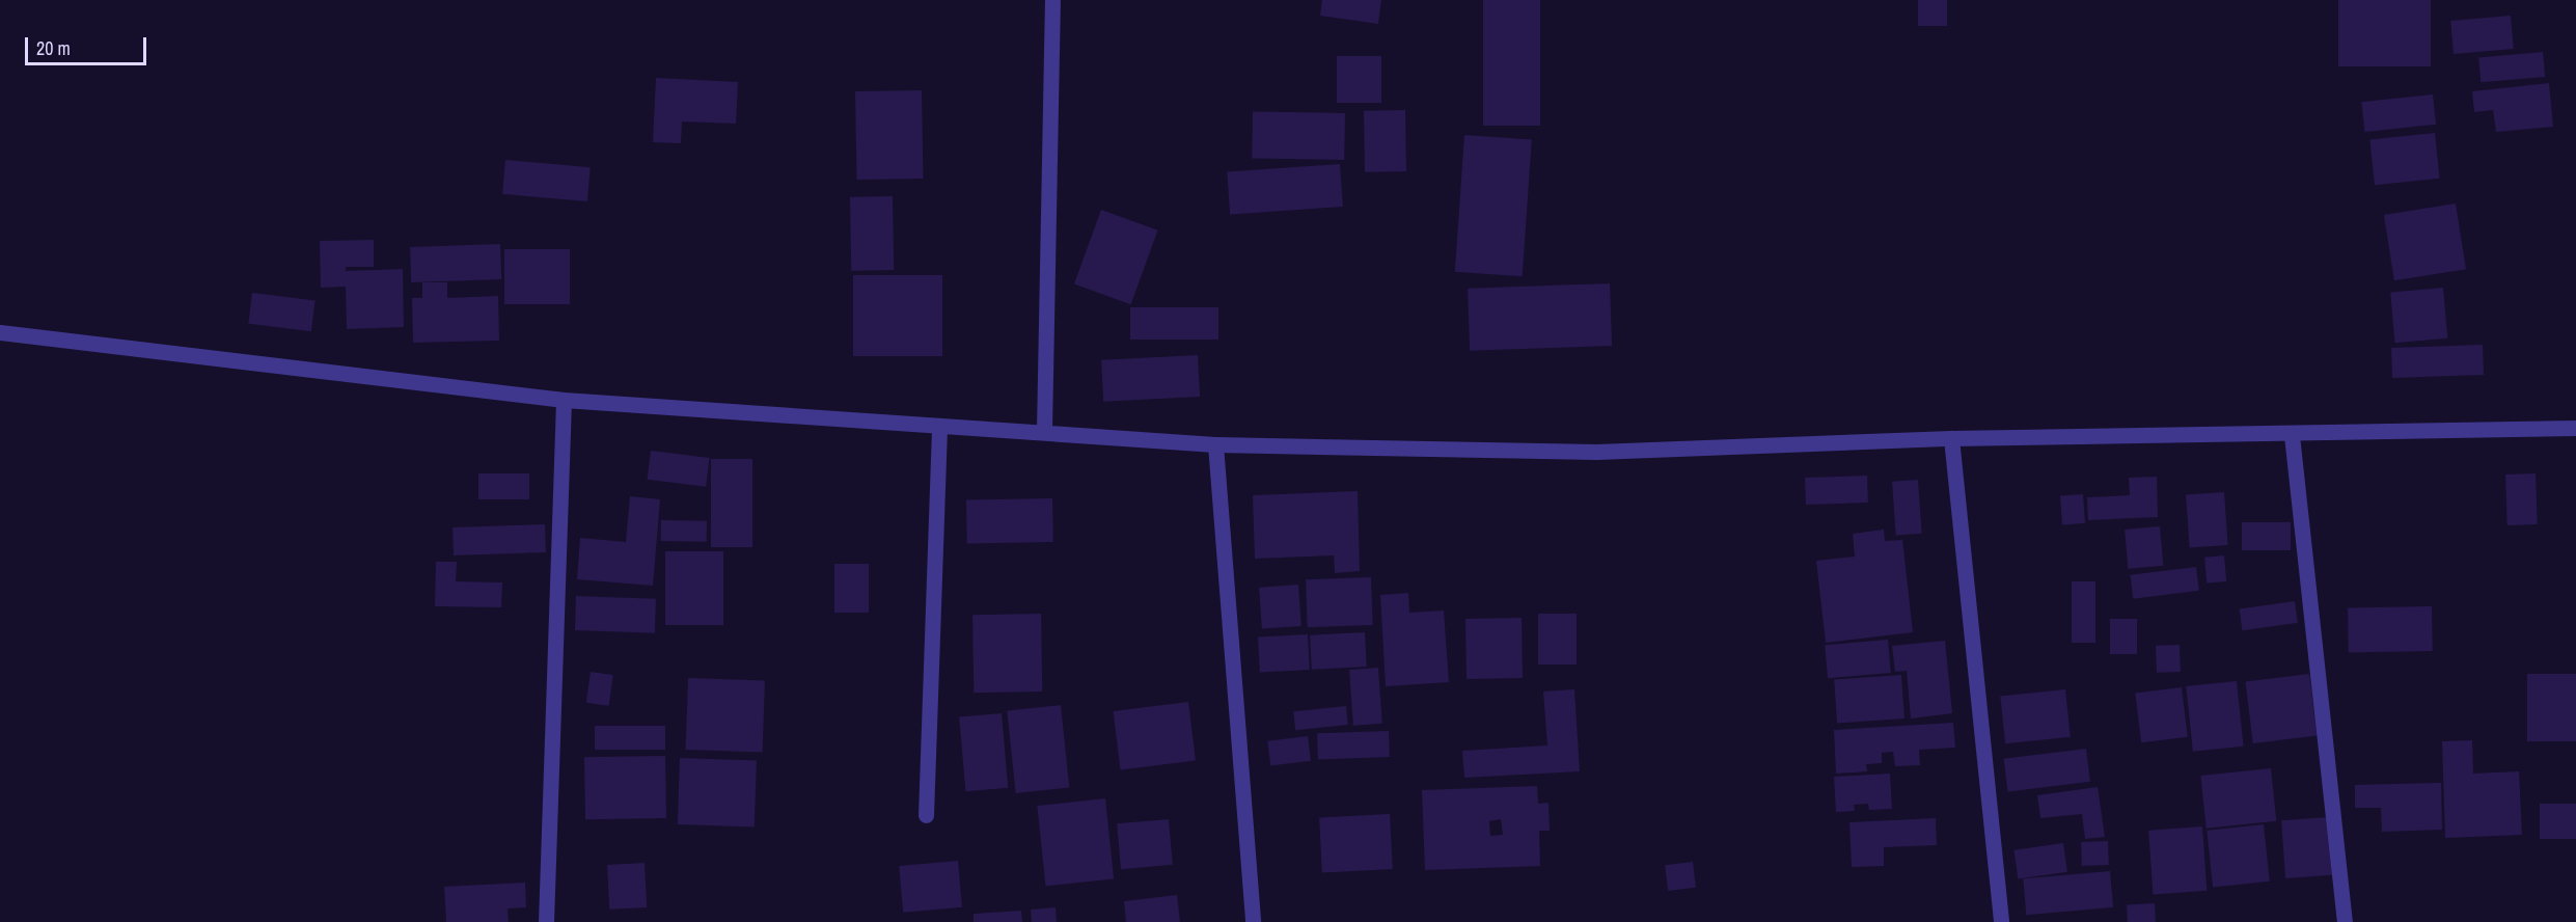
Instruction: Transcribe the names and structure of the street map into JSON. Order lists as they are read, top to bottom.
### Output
{
  "scale_bar": "20 m"
}
